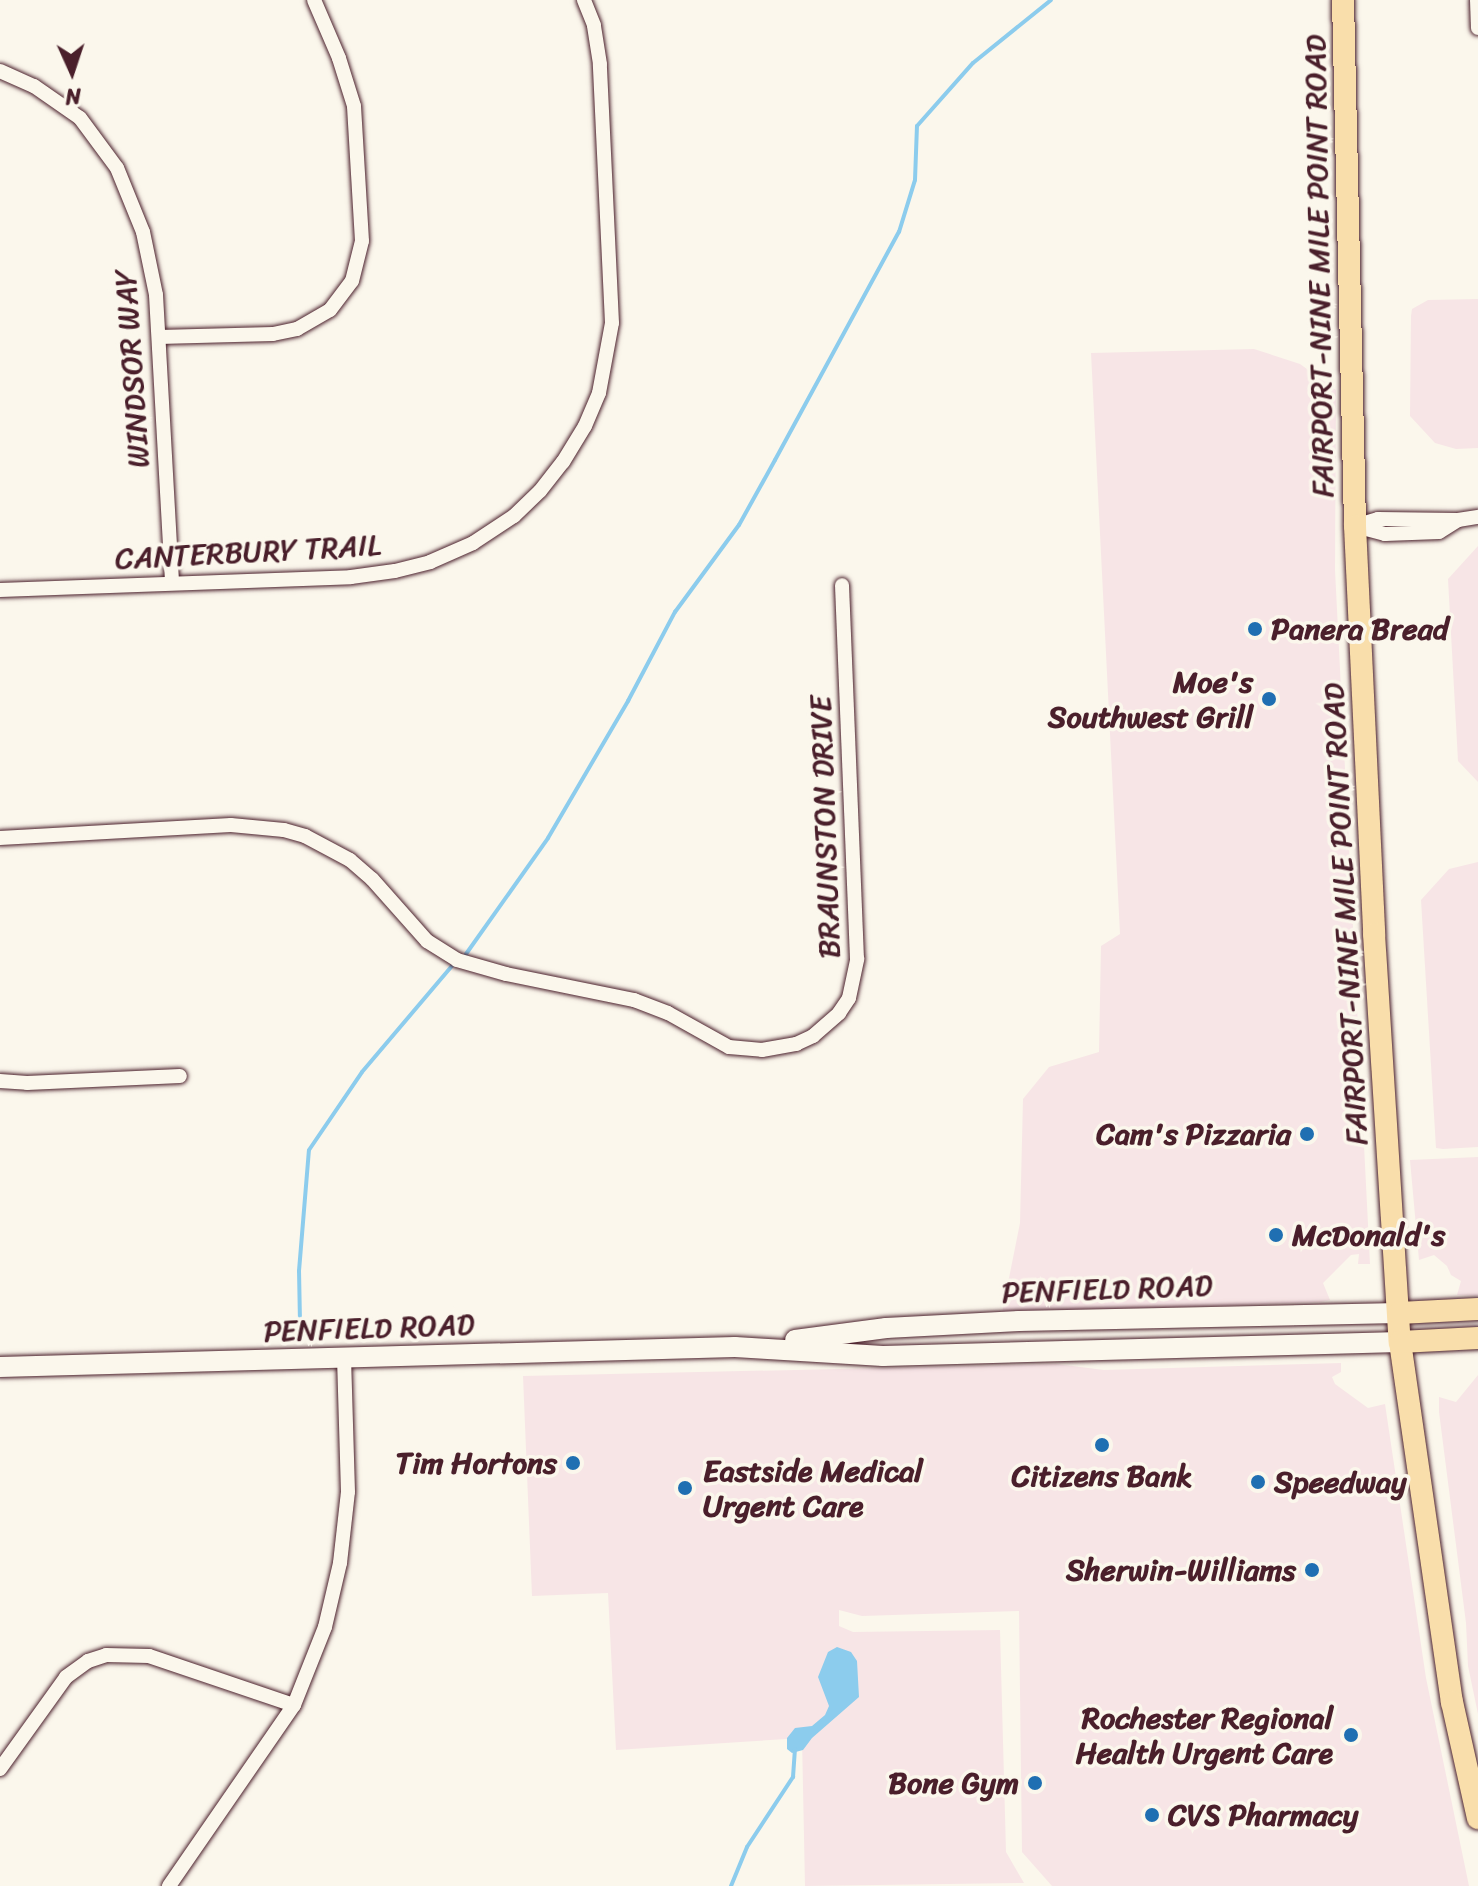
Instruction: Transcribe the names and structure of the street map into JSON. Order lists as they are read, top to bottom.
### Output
{
  "streets": {
    "main road": ["FAIRPORT-NINE MILE POINT ROAD", "PENFIELD ROAD"],
    "street": ["WINDSOR WAY", "CANTERBURY TRAIL", "BRAUNSTON DRIVE"]
  },
  "crossings": [
    ["FAIRPORT-NINE MILE POINT ROAD", "PENFIELD ROAD"],
    ["WINDSOR WAY", "CANTERBURY TRAIL"]
  ],
  "places": [
    "Panera Bread",
    "Moe's Southwest Grill",
    "Cam's Pizzaria",
    "McDonald's",
    "Citizens Bank",
    "Tim Hortons",
    "Speedway",
    "Eastside Medical Urgent Care",
    "Sherwin-Williams",
    "Rochester Regional Health Urgent Care",
    "Bone Gym",
    "CVS Pharmacy"
  ],
  "north": "bottom"
}
